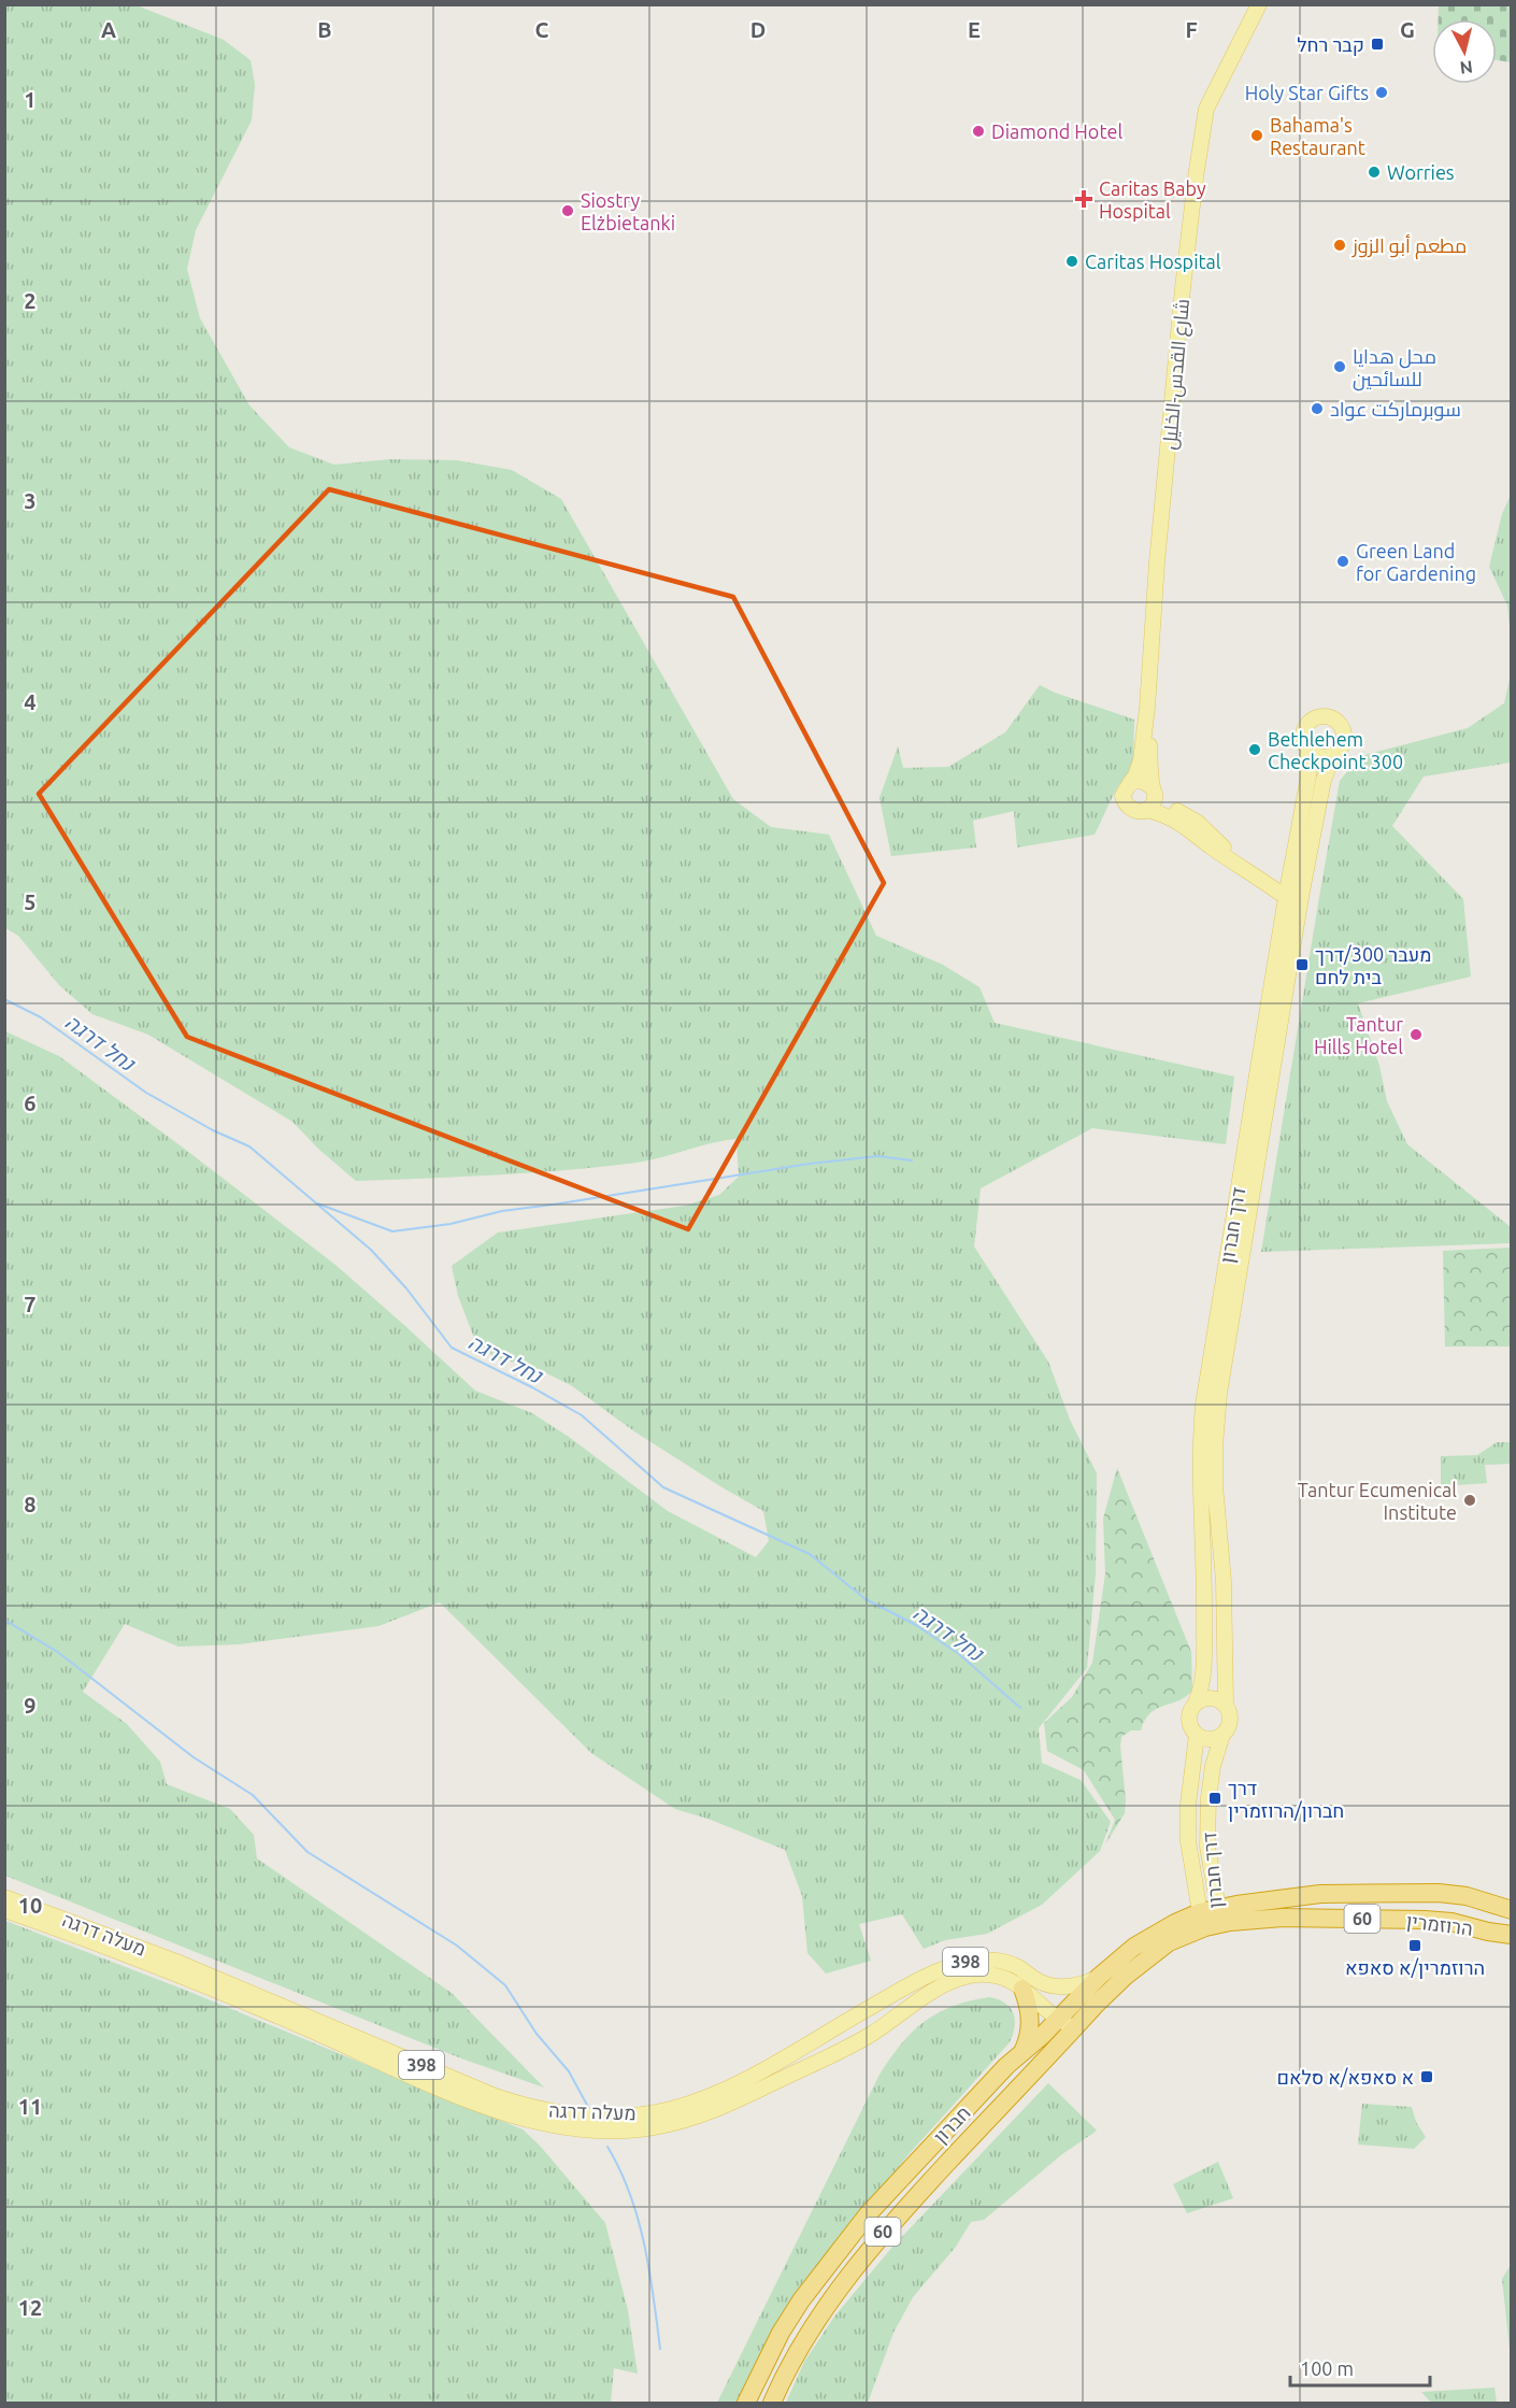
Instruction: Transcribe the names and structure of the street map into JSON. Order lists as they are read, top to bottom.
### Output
{
  "streets": {
    "highway": ["60", "הרוזמרין", "חברון"],
    "main road": [
      "شارع القدس-الخليل",
      "דרך חברון",
      "מעלה דרגה",
      "398"
    ]
  },
  "crossings": [
    ["דרך חברון", "הרוזמרין"],
    ["דרך חברון", "חברון"],
    ["הרוזמרין", "חברון"],
    ["מעלה דרגה", "חברון"]
  ],
  "water": ["נחל דרגה"],
  "places": {
    "transit": [
      "קבר רחל",
      "מעבר 300/דרך בית לחם",
      "דרך חברון/הרוזמרין",
      "הרוזמרין/א סאפא",
      "א סאפא/א סלאם"
    ],
    "other": [
      "Holy Star Gifts",
      "Diamond Hotel",
      "Bahama's Restaurant",
      "Worries",
      "Siostry Elżbietanki",
      "مطعم أبو الزوز",
      "Caritas Hospital",
      "محل هدايا للسائحين",
      "سوبرماركت عواد",
      "Green Land for Gardening",
      "Bethlehem Checkpoint 300",
      "Tantur Hills Hotel",
      "Tantur Ecumenical Institute"
    ],
    "health": ["Caritas Baby Hospital"]
  },
  "scale_bar": "100 m",
  "north": "bottom",
  "grid": {
    "columns": [
      "A",
      "B",
      "C",
      "D",
      "E",
      "F",
      "G"
    ],
    "rows": [
      "1",
      "2",
      "3",
      "4",
      "5",
      "6",
      "7",
      "8",
      "9",
      "10",
      "11",
      "12"
    ]
  }
}
